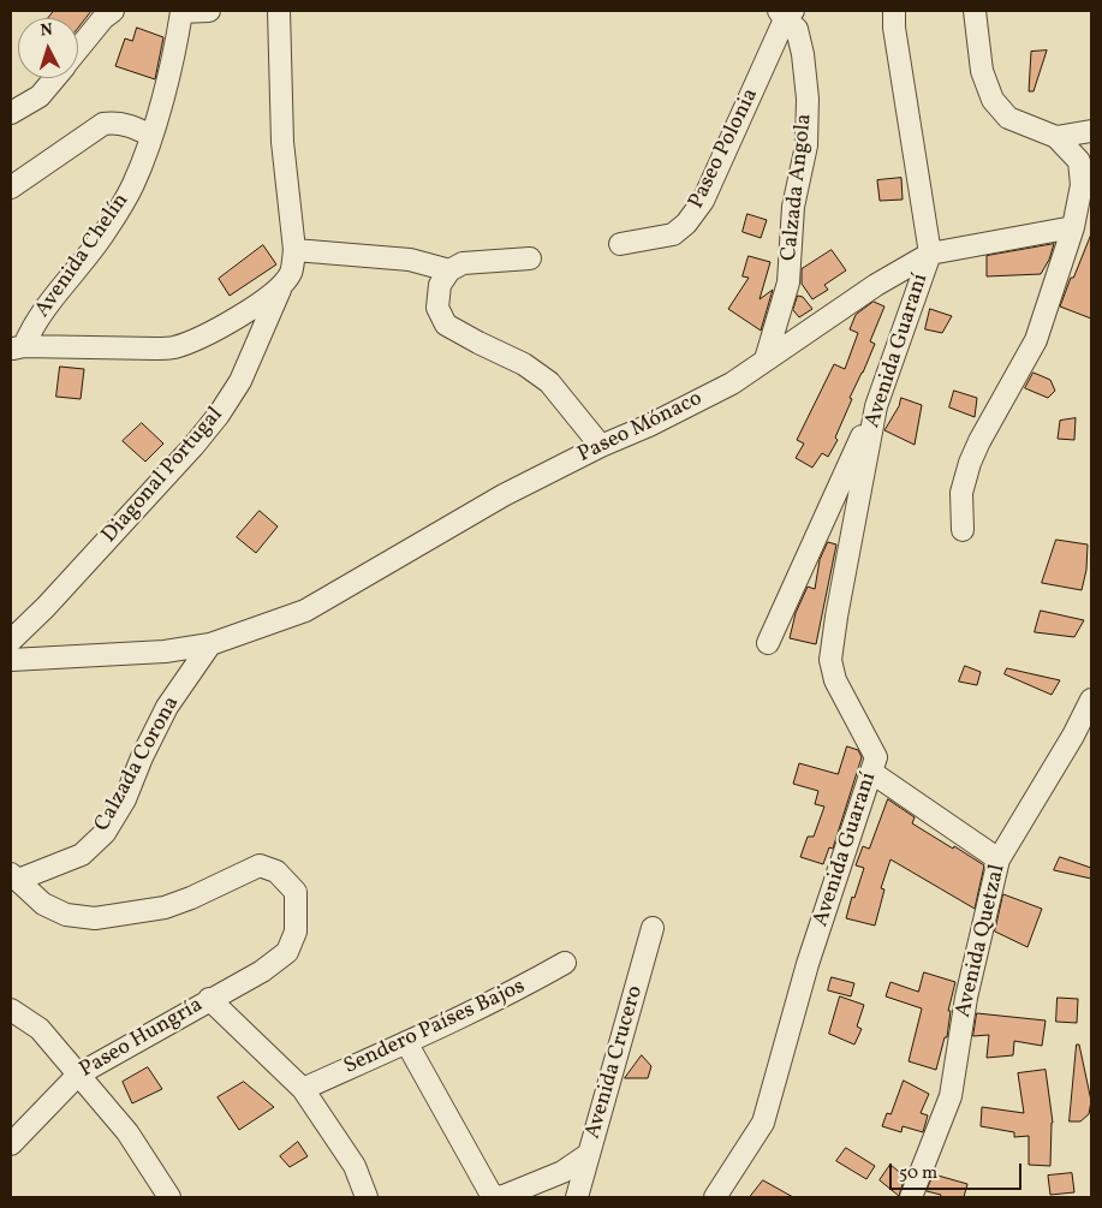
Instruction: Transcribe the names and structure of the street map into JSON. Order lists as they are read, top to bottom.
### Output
{
  "streets": {
    "street": [
      "Paseo Polonia",
      "Calzada Angola",
      "Avenida Chelín",
      "Avenida Guaraní",
      "Paseo Mónaco",
      "Diagonal Portugal",
      "Calzada Corona",
      "Avenida Quetzal",
      "Sendero Países Bajos",
      "Paseo Hungría",
      "Avenida Crucero"
    ]
  },
  "crossings": [
    ["Paseo Polonia", "Calzada Angola"],
    ["Calzada Angola", "Paseo Mónaco"],
    ["Avenida Guaraní", "Paseo Mónaco"],
    ["Paseo Mónaco", "Calzada Corona"],
    ["Calzada Corona", "Paseo Hungría"]
  ],
  "scale_bar": "50 m",
  "north": "top"
}
